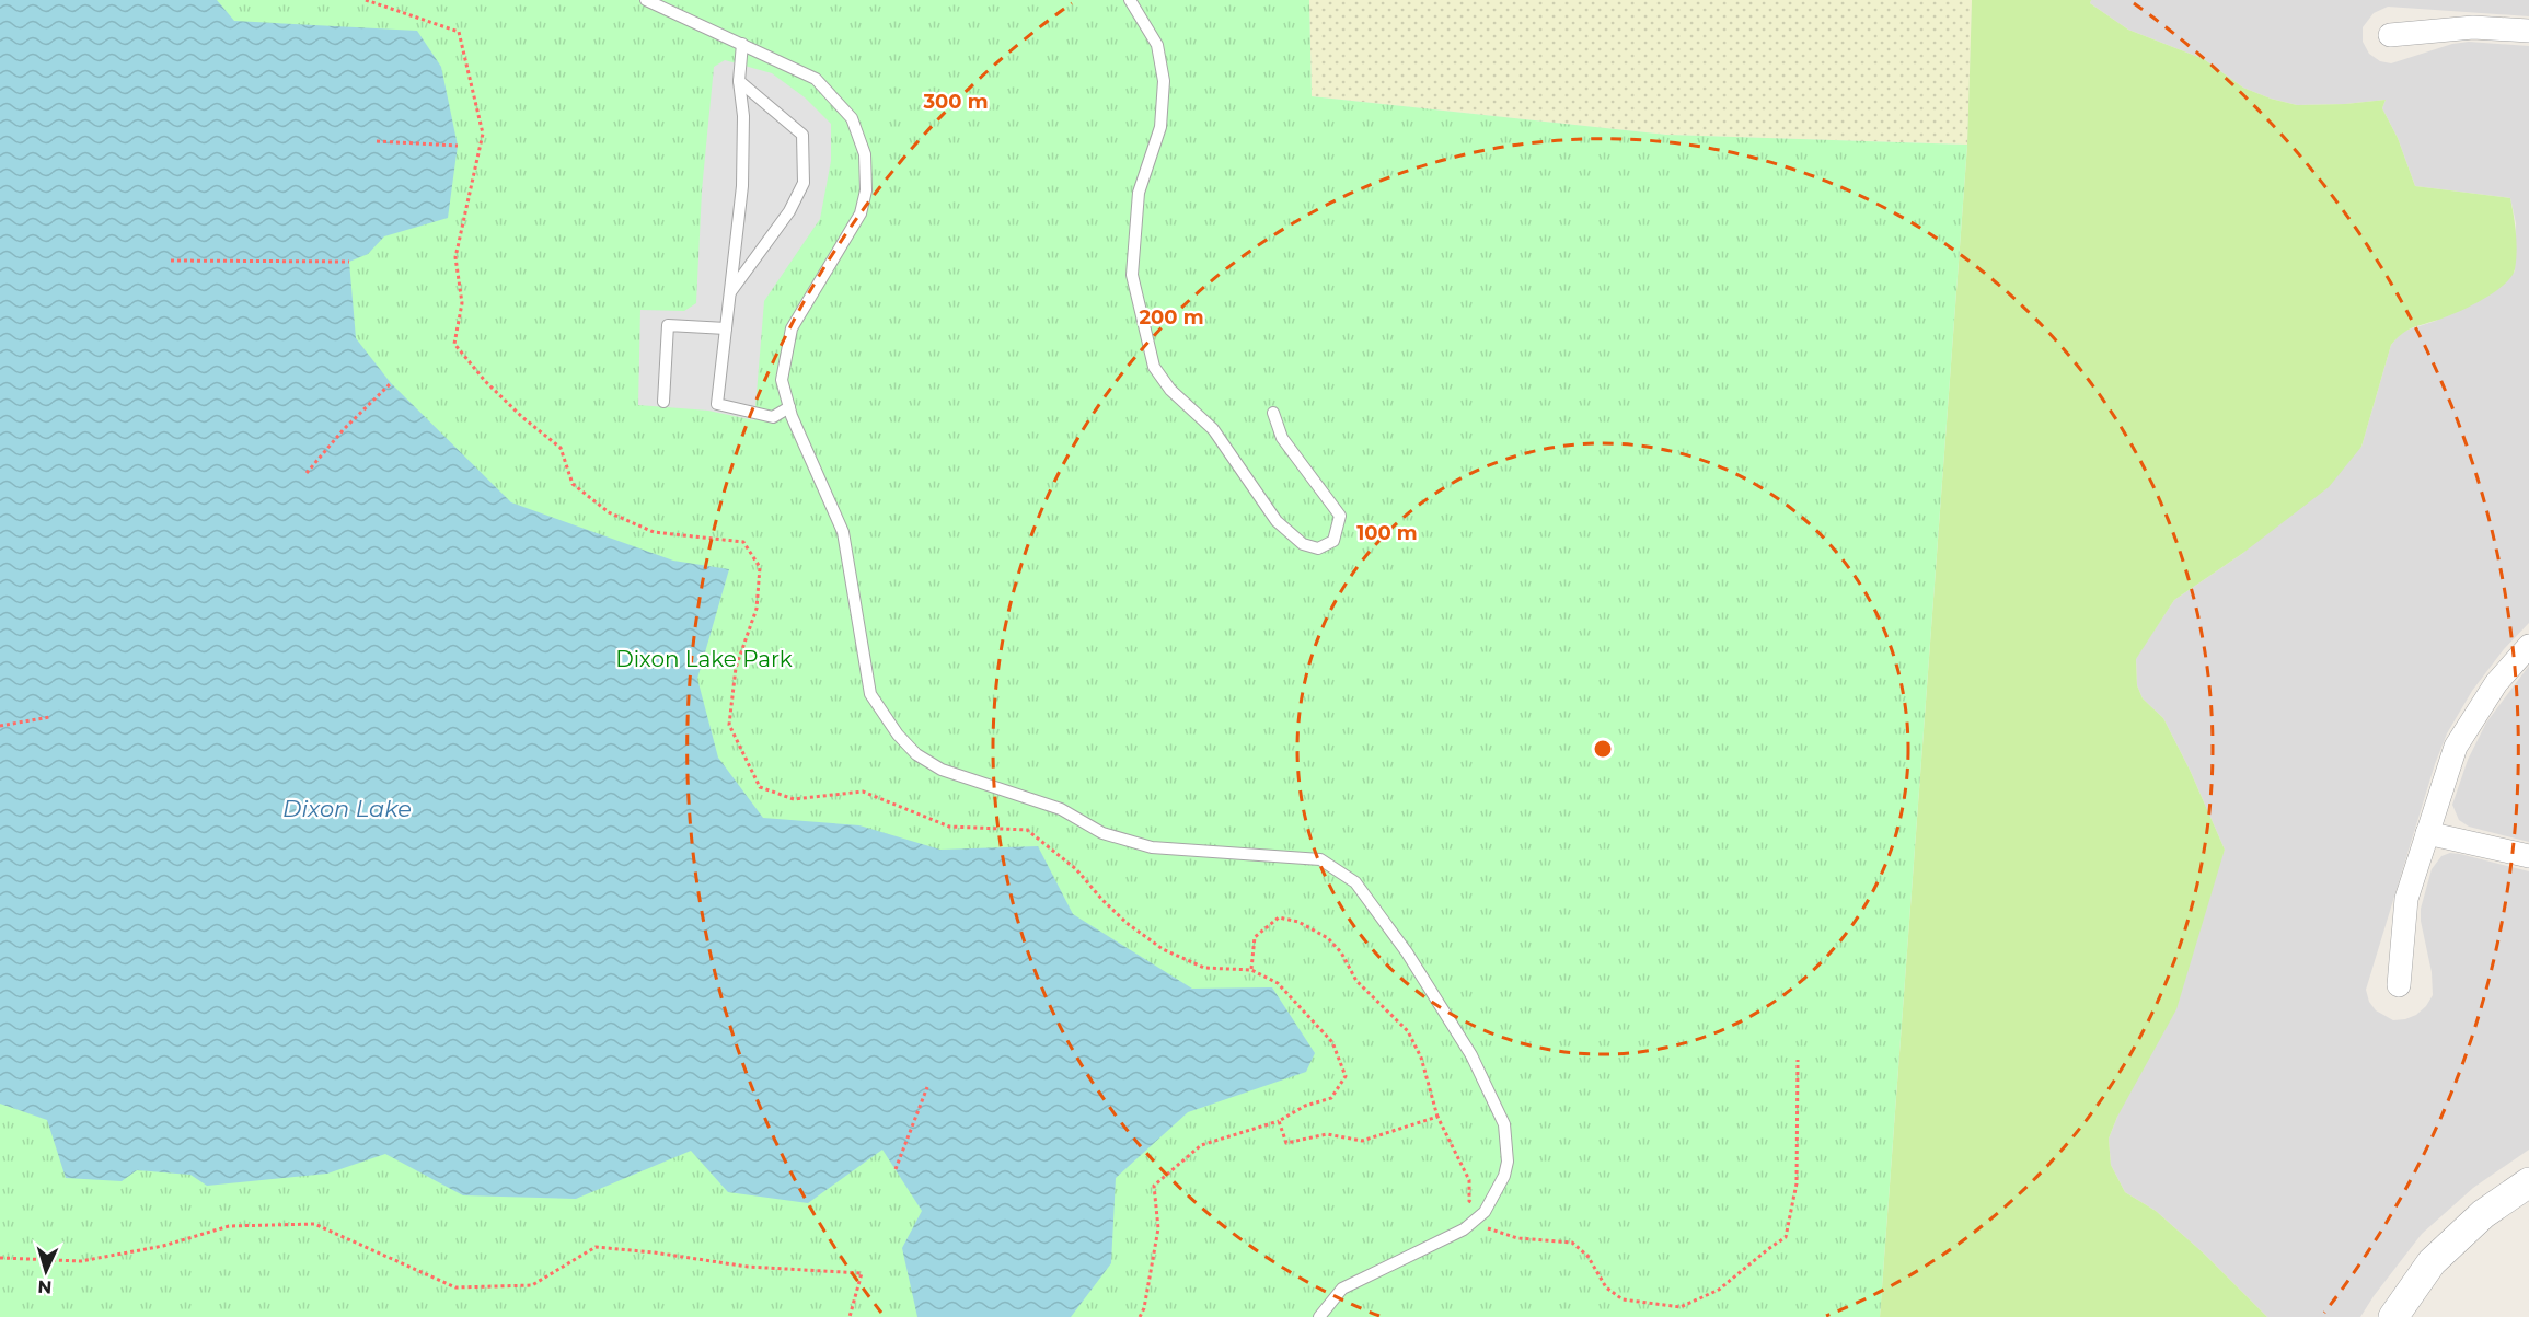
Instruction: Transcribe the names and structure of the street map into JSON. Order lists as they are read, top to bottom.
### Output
{
  "water": ["Dixon Lake"],
  "parks": ["Dixon Lake Park"],
  "north": "bottom",
  "rings": ["300 m", "200 m", "100 m"]
}
